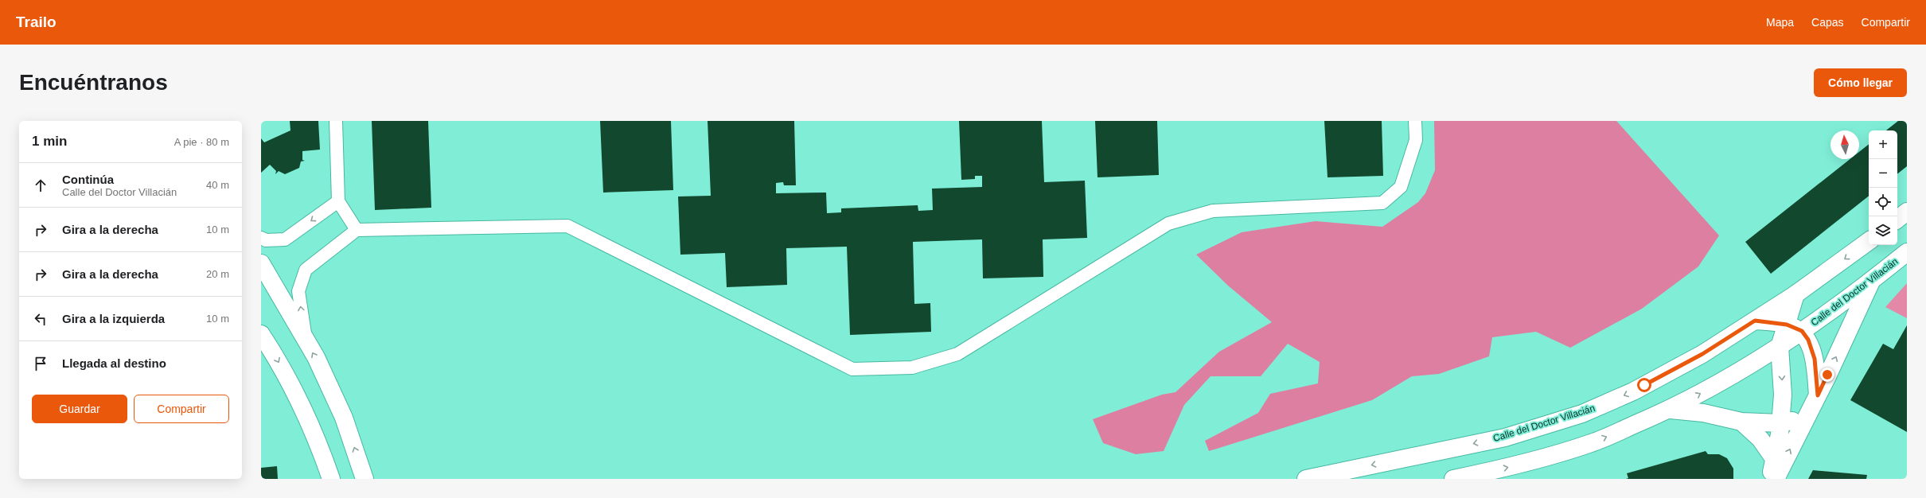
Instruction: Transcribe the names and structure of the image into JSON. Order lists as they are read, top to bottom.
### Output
{
  "streets": {
    "street": ["Calle del Doctor Villacián"]
  },
  "north": "top",
  "page": {
    "header": "Trailo",
    "nav": ["Mapa", "Capas", "Compartir"],
    "buttons": [
      "Cómo llegar",
      ["Guardar", "Compartir"]
    ],
    "title": "Encuéntranos",
    "heading": ["1 min", "A pie · 80 m"],
    "map_buttons": ["+", "−"],
    "list": [
      ["Continúa", "Calle del Doctor Villacián", "40 m"],
      ["Gira a la derecha", "10 m"],
      ["Gira a la derecha", "20 m"],
      ["Gira a la izquierda", "10 m"],
      "Llegada al destino"
    ]
  }
}
